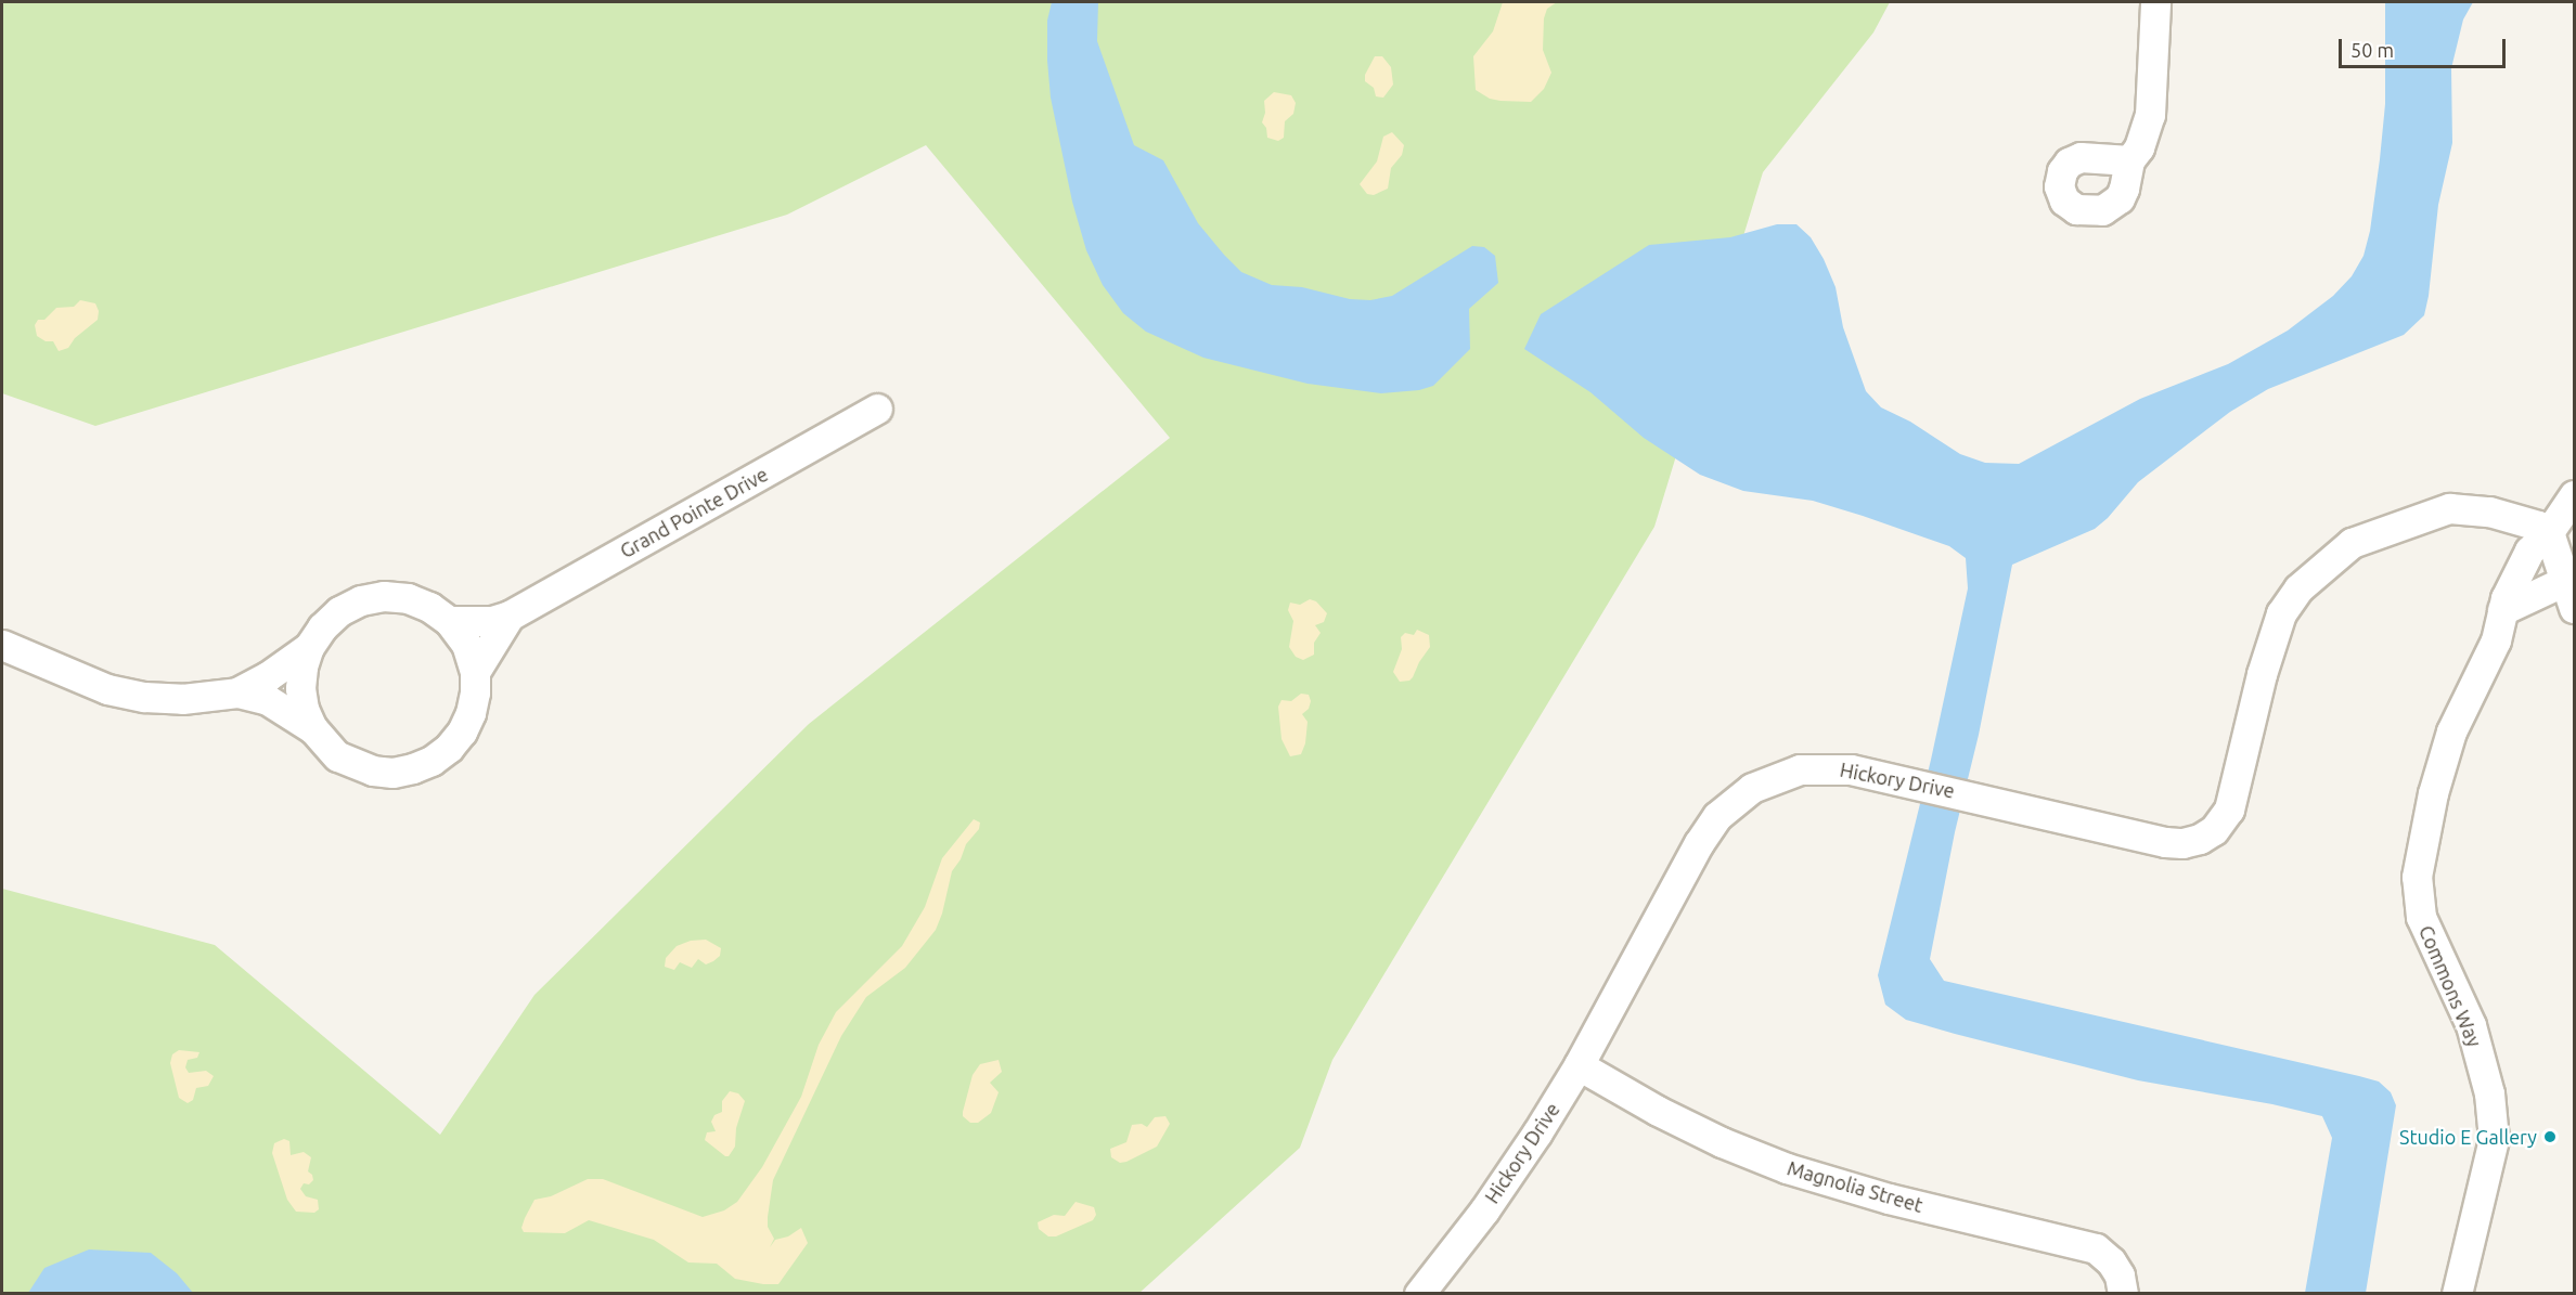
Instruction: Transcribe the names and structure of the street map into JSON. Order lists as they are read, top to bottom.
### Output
{
  "streets": {
    "street": [
      "Grand Pointe Drive",
      "Hickory Drive",
      "Commons Way",
      "Magnolia Street"
    ]
  },
  "crossings": [
    ["Hickory Drive", "Commons Way"],
    ["Hickory Drive", "Magnolia Street"]
  ],
  "places": ["Studio E Gallery"],
  "scale_bar": "50 m"
}
